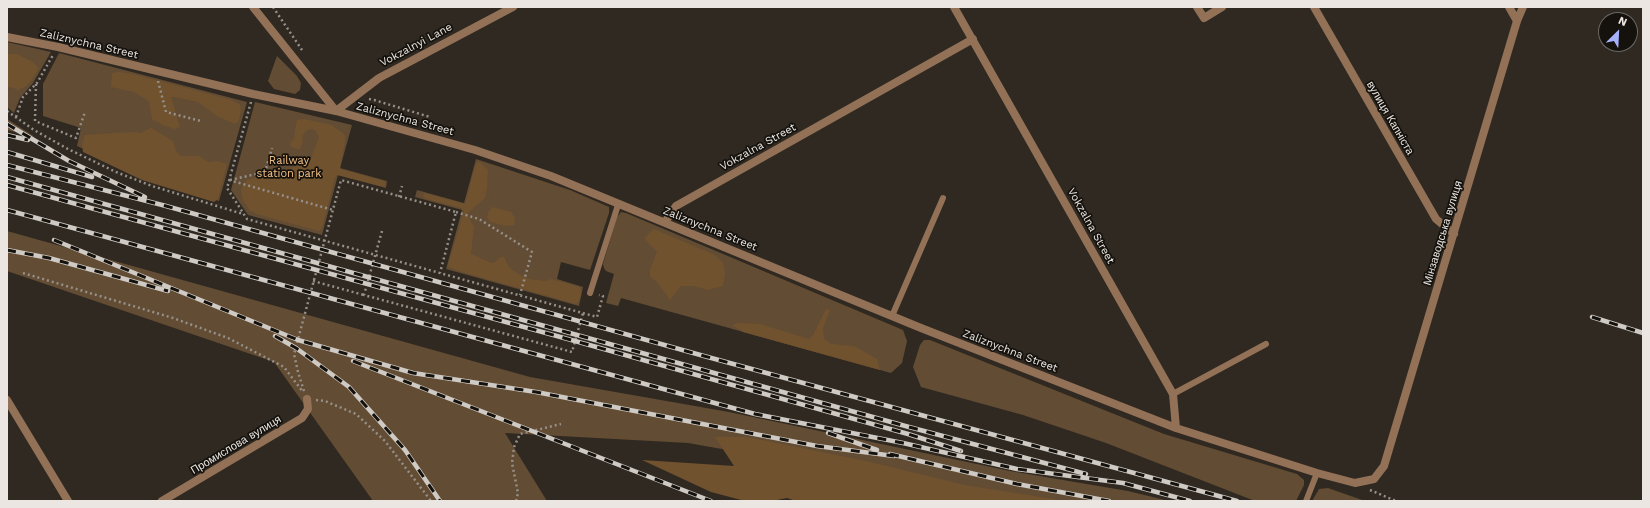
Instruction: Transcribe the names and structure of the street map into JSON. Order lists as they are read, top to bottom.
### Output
{
  "streets": {
    "street": [
      "Zaliznychna Street",
      "Vokzalnyi Lane",
      "вулиця Капніста",
      "Vokzalna Street",
      "Мінзаводська вулиця",
      "Промислова вулиця"
    ]
  },
  "crossings": [
    ["Zaliznychna Street", "Vokzalnyi Lane"],
    ["Zaliznychna Street", "Vokzalna Street"],
    ["Zaliznychna Street", "Мінзаводська вулиця"],
    ["вулиця Капніста", "Мінзаводська вулиця"]
  ],
  "parks": ["Railway station park"],
  "north": "top right"
}
